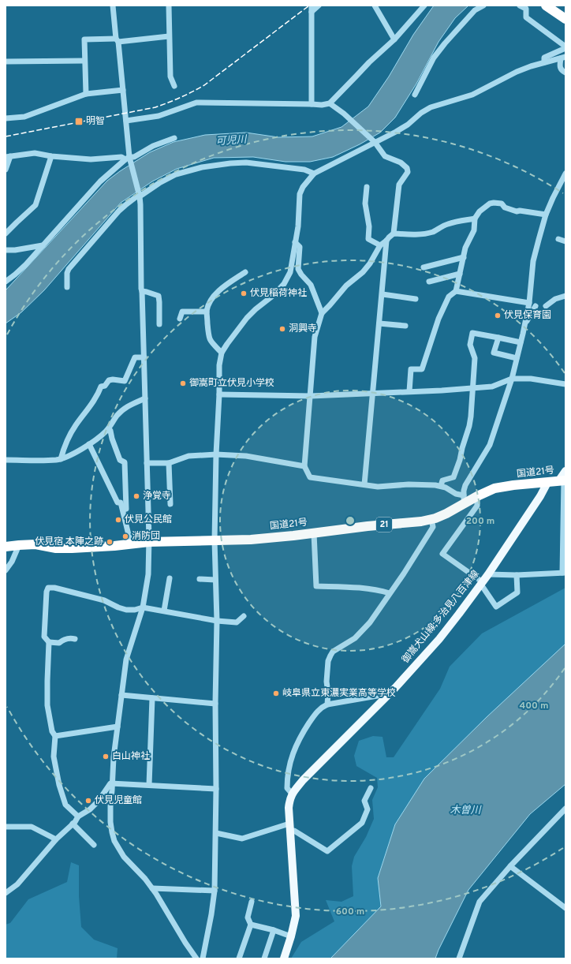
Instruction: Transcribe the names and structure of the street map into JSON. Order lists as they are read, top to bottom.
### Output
{
  "streets": {
    "highway": ["国道21号", "21"],
    "main road": ["御嵩犬山線;多治見八百津線"]
  },
  "crossings": [
    ["国道21号", "御嵩犬山線;多治見八百津線"]
  ],
  "water": ["可児川", "木曽川"],
  "places": {
    "transit": ["明智"],
    "other": [
      "伏見稲荷神社",
      "伏見保育園",
      "洞興寺",
      "御嵩町立伏見小学校",
      "浄覚寺",
      "伏見公民館",
      "消防団",
      "伏見宿 本陣之跡",
      "岐阜県立東濃実業高等学校",
      "白山神社",
      "伏見児童館"
    ]
  },
  "rings": ["200 m", "400 m", "600 m"]
}
